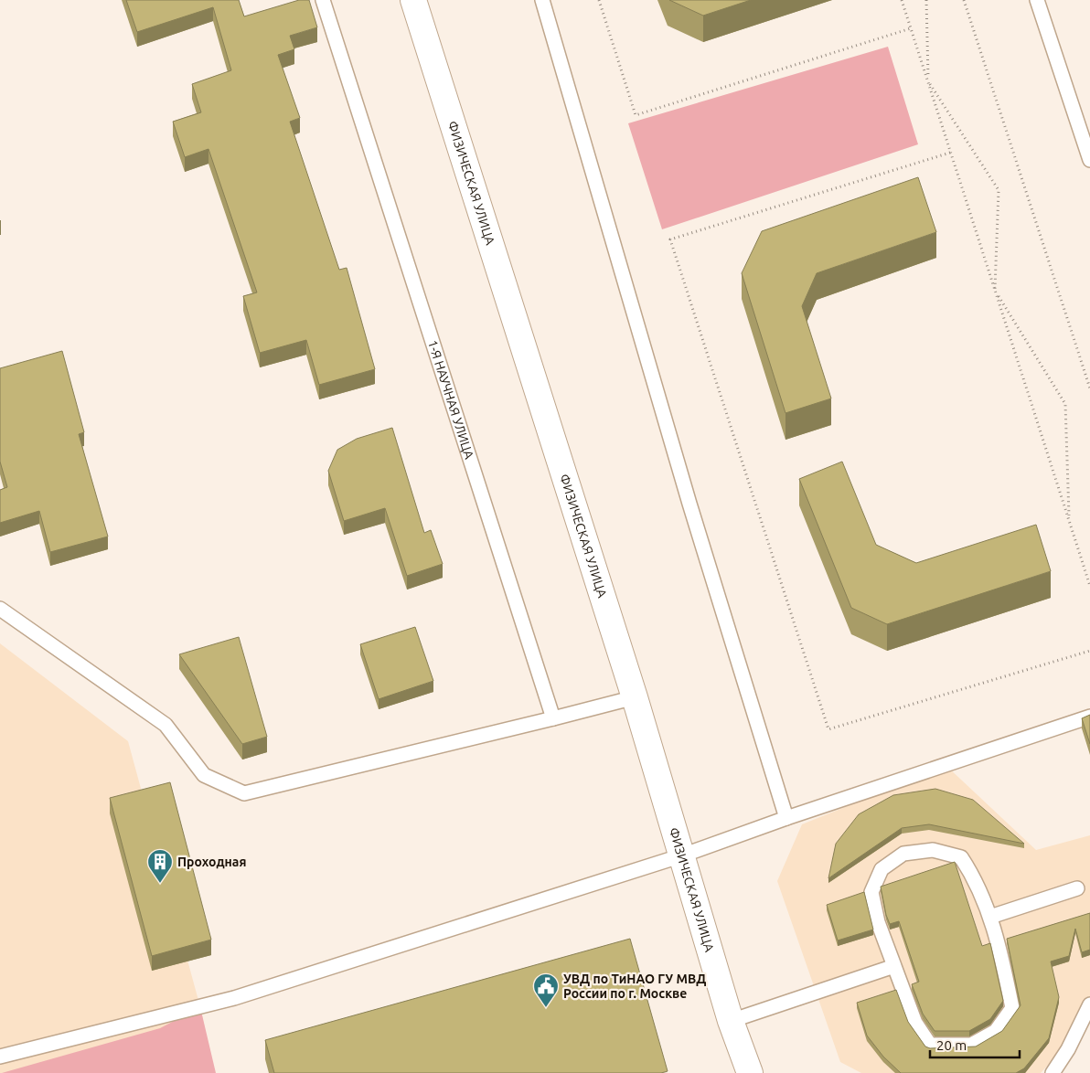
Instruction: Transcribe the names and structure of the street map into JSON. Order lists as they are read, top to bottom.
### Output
{
  "streets": {
    "street": ["ФИЗИЧЕСКАЯ УЛИЦА"],
    "lane": ["1-Я НАУЧНАЯ УЛИЦА"]
  },
  "places": {
    "building": ["Проходная"],
    "public building": ["УВД по ТиНАО ГУ МВД России по г. Москве"]
  },
  "scale_bar": "20 m"
}
